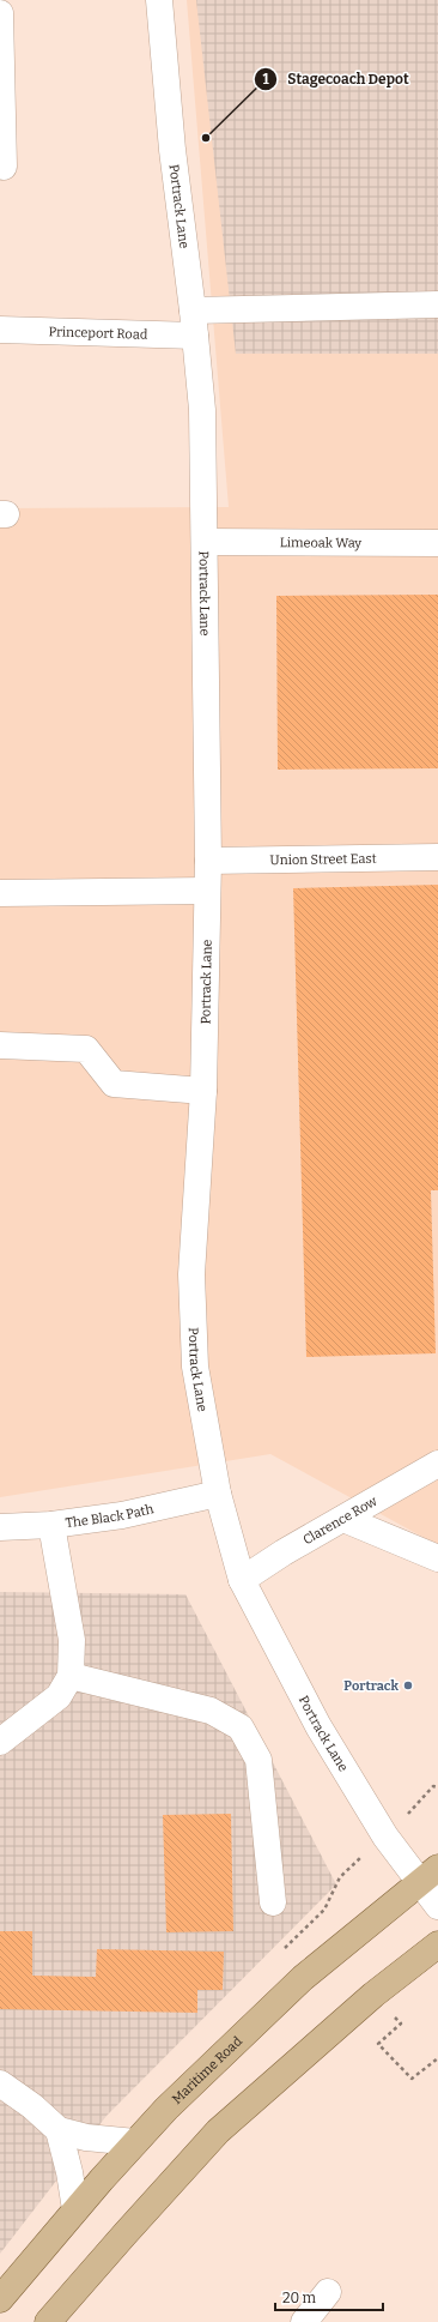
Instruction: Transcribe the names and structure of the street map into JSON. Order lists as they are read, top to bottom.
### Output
{
  "streets": {
    "main road": ["Maritime Road"],
    "street": [
      "Portrack Lane",
      "Princeport Road",
      "Limeoak Way",
      "Union Street East",
      "The Black Path",
      "Clarence Row"
    ]
  },
  "crossings": [
    ["Portrack Lane", "Princeport Road"],
    ["Portrack Lane", "Limeoak Way"],
    ["Portrack Lane", "Union Street East"],
    ["Portrack Lane", "The Black Path"],
    ["Portrack Lane", "Clarence Row"],
    ["Portrack Lane", "Maritime Road"]
  ],
  "places": ["Stagecoach Depot", "Portrack"],
  "scale_bar": "20 m"
}
